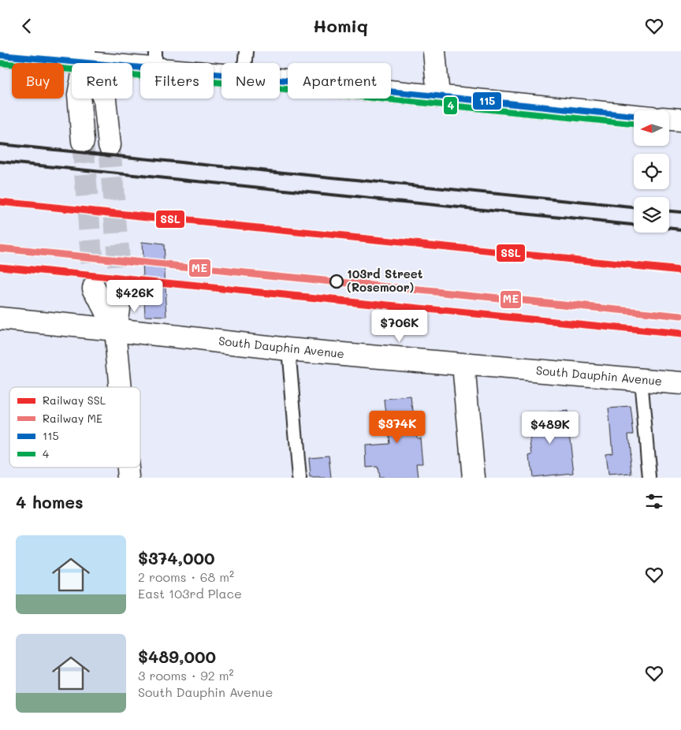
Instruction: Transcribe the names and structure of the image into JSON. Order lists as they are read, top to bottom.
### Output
{
  "streets": {
    "street": ["South Dauphin Avenue"]
  },
  "places": ["103rd Street (Rosemoor)"],
  "lines": [
    "transit line 115",
    "transit line 4",
    "rail line SSL",
    "rail line ME"
  ],
  "legend": [
    "Railway SSL",
    "Railway ME",
    "115",
    "4"
  ],
  "north": "left",
  "page": {
    "header": "Homiq",
    "chip": [
      "Buy",
      "Rent",
      "Filters",
      "New",
      "Apartment"
    ],
    "price": [
      "$426K",
      "$706K",
      "$374K",
      "$489K"
    ],
    "heading": "4 homes",
    "list": [
      {
        "name": "$374,000",
        "note": "2 rooms · 68 m² · East 103rd Place"
      },
      {
        "name": "$489,000",
        "note": "3 rooms · 92 m² · South Dauphin Avenue"
      }
    ]
  }
}
